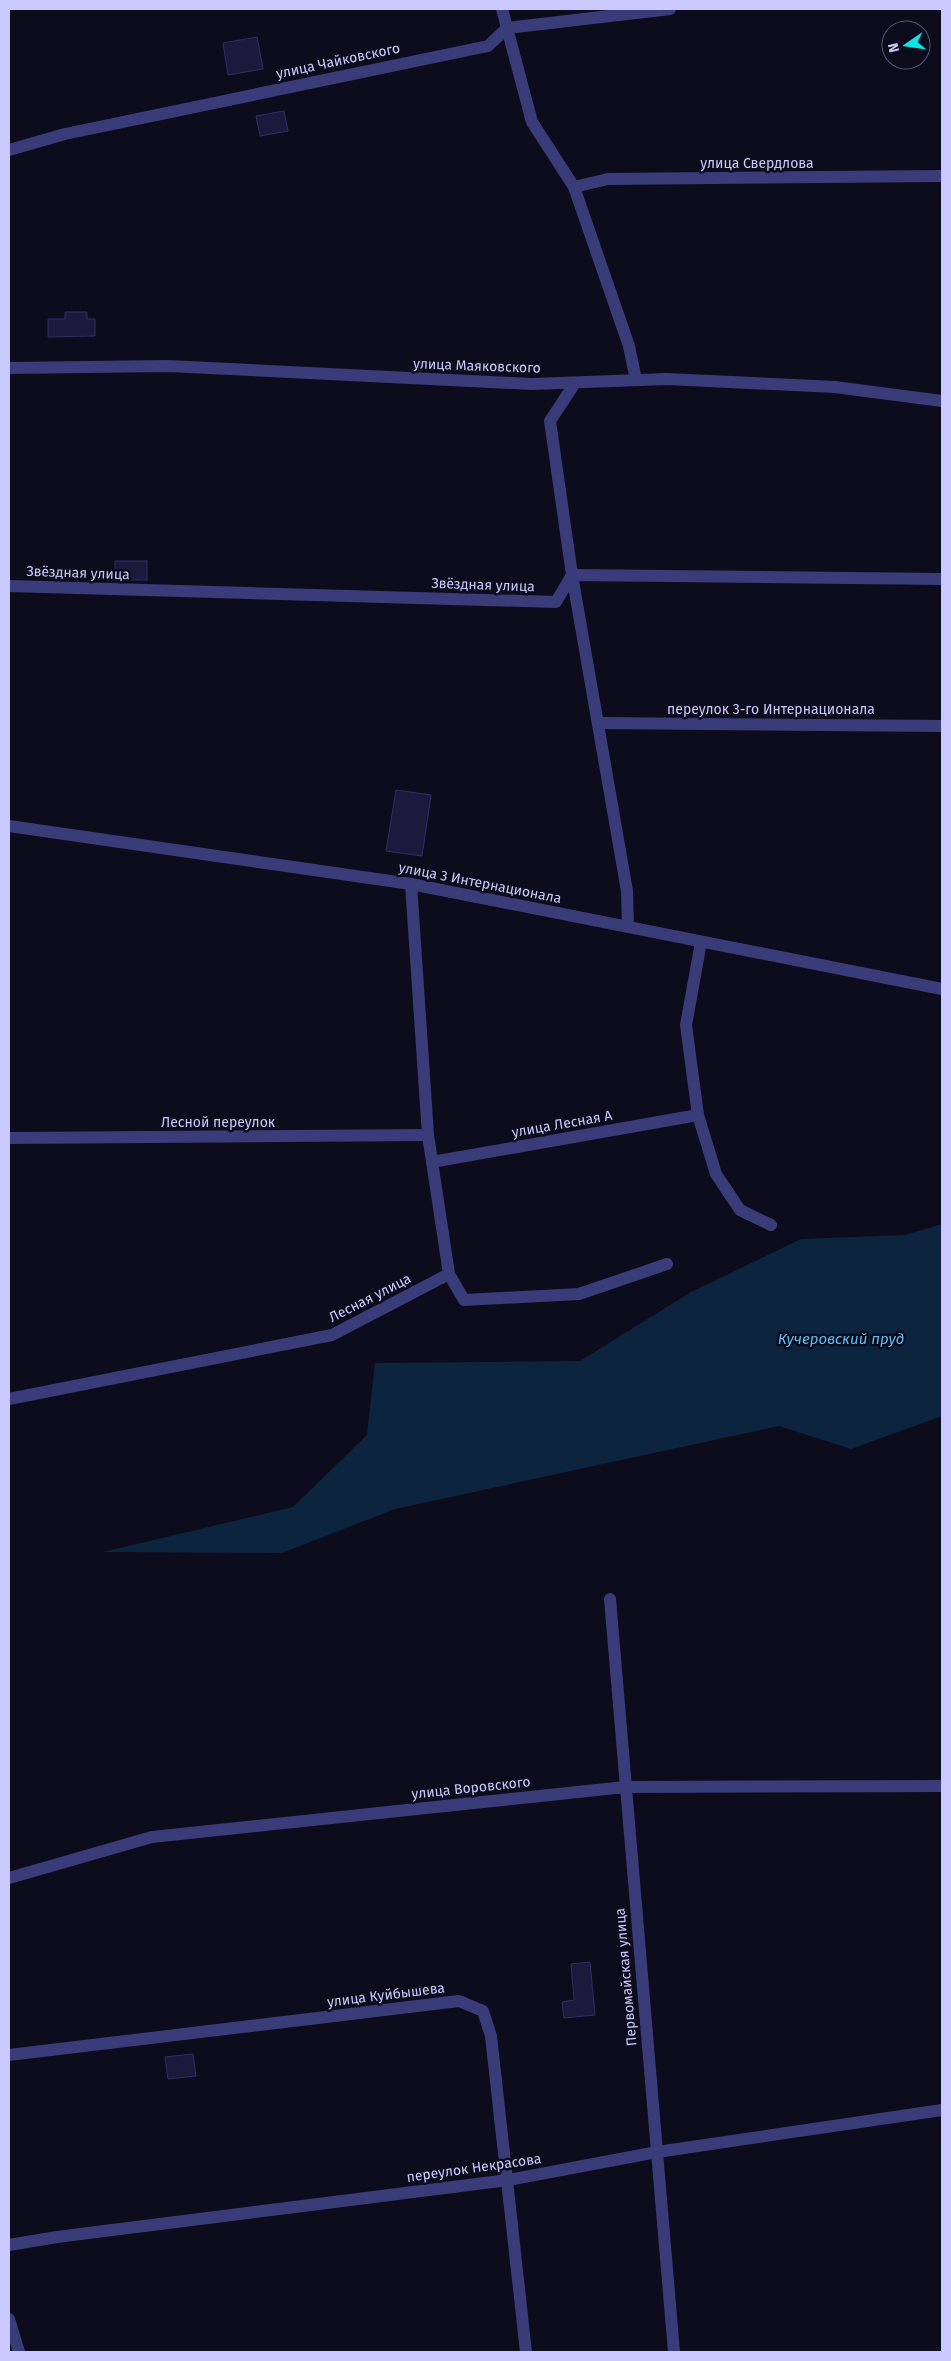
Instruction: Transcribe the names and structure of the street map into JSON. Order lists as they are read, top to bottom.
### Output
{
  "streets": {
    "street": [
      "улица Чайковского",
      "улица Свердлова",
      "улица Маяковского",
      "Звёздная улица",
      "переулок 3-го Интернационала",
      "улица 3 Интернационала",
      "Лесной переулок",
      "улица Лесная А",
      "Лесная улица",
      "улица Воровского",
      "Первомайская улица",
      "улица Куйбышева",
      "переулок Некрасова"
    ]
  },
  "crossings": [
    ["улица Воровского", "Первомайская улица"],
    ["Первомайская улица", "переулок Некрасова"],
    ["улица Куйбышева", "переулок Некрасова"]
  ],
  "water": ["Кучеровский пруд"],
  "north": "left"
}
